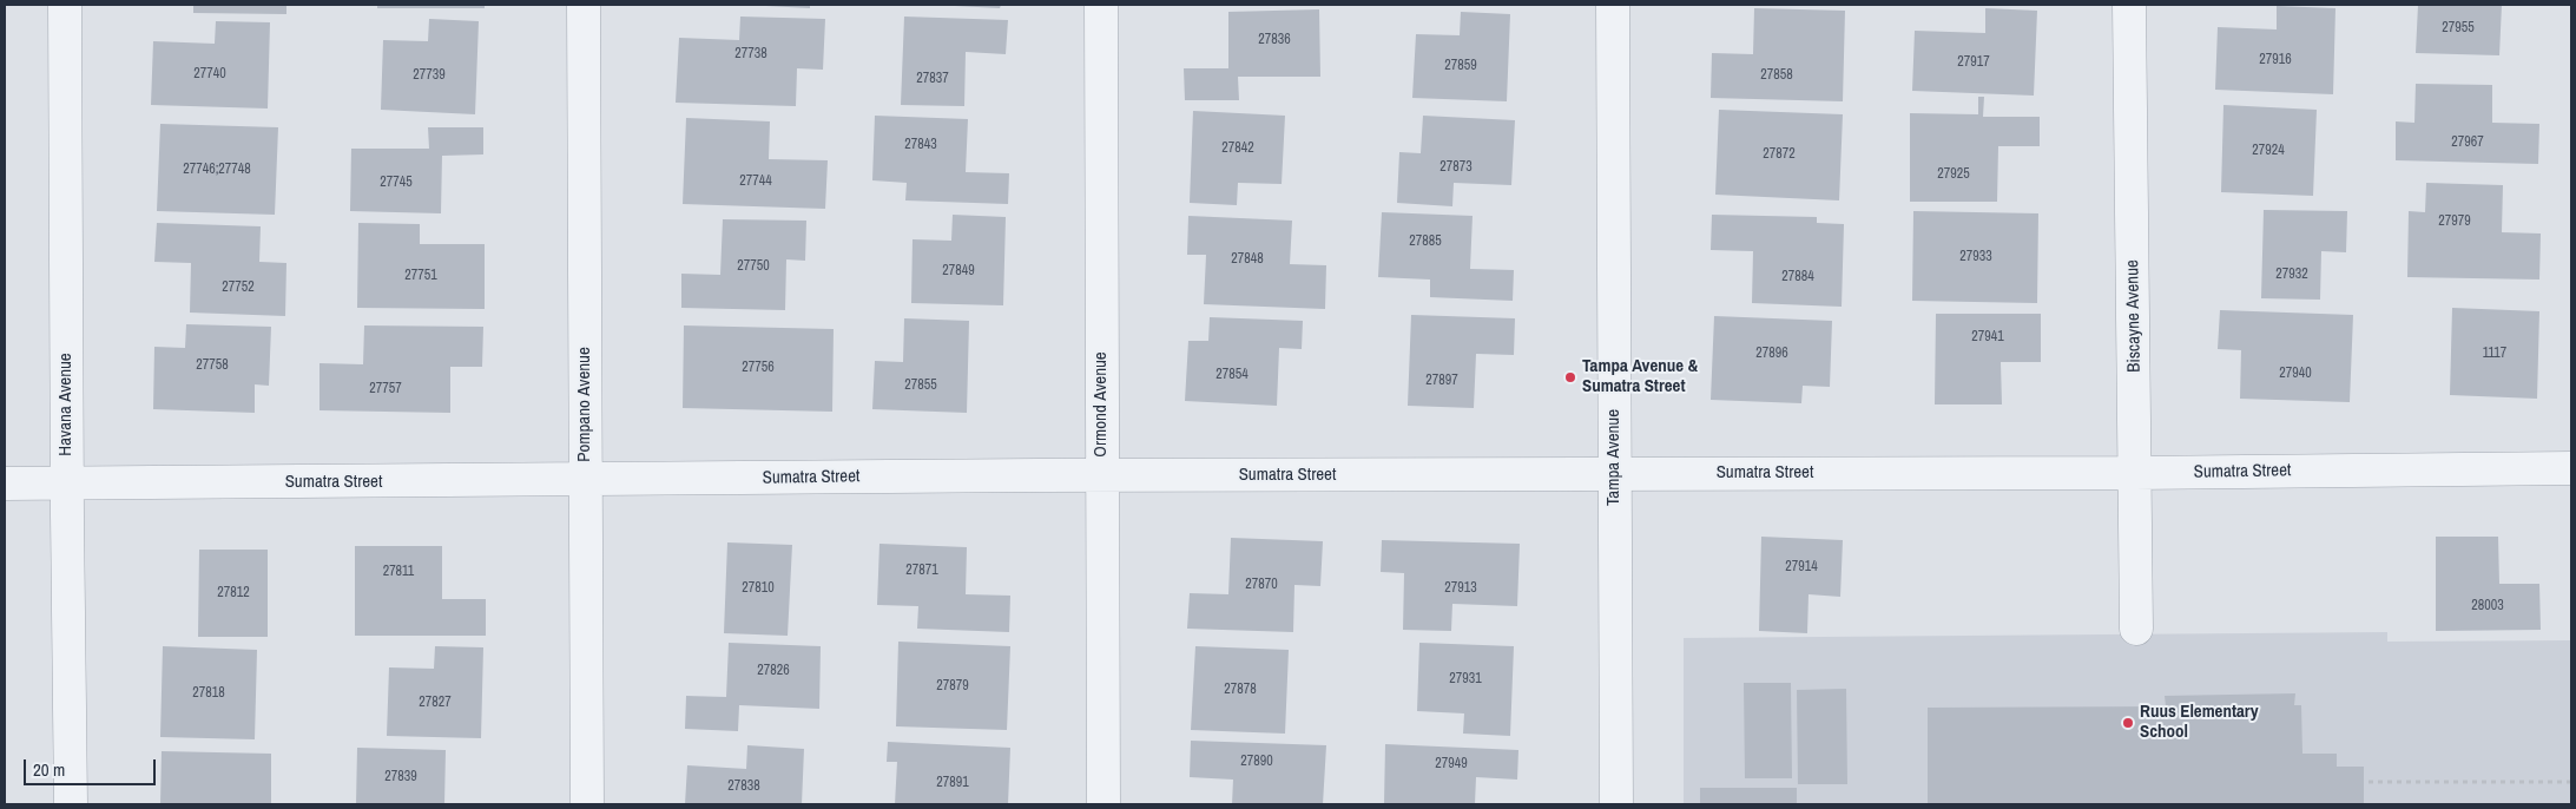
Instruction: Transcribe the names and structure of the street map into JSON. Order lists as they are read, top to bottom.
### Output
{
  "streets": {
    "street": [
      "Biscayne Avenue",
      "Havana Avenue",
      "Pompano Avenue",
      "Ormond Avenue",
      "Tampa Avenue",
      "Sumatra Street"
    ]
  },
  "crossings": [
    ["Biscayne Avenue", "Sumatra Street"],
    ["Havana Avenue", "Sumatra Street"],
    ["Pompano Avenue", "Sumatra Street"],
    ["Ormond Avenue", "Sumatra Street"],
    ["Tampa Avenue", "Sumatra Street"]
  ],
  "places": ["Tampa Avenue & Sumatra Street", "Ruus Elementary School"],
  "house_numbers": [
    "27955",
    "27836",
    "27738",
    "27916",
    "27917",
    "27859",
    "27740",
    "27739",
    "27858",
    "27837",
    "27967",
    "27843",
    "27842",
    "27924",
    "27872",
    "27873",
    "27746;27748",
    "27925",
    "27744",
    "27745",
    "27979",
    "27885",
    "27933",
    "27848",
    "27750",
    "27849",
    "27932",
    "27751",
    "27884",
    "27752",
    "27941",
    "27896",
    "1117",
    "27758",
    "27756",
    "27940",
    "27854",
    "27897",
    "27855",
    "27757",
    "27914",
    "27871",
    "27811",
    "27870",
    "27810",
    "27913",
    "27812",
    "28003",
    "27826",
    "27931",
    "27879",
    "27878",
    "27818",
    "27827",
    "27890",
    "27949",
    "27839",
    "27891",
    "27838"
  ],
  "scale_bar": "20 m"
}
